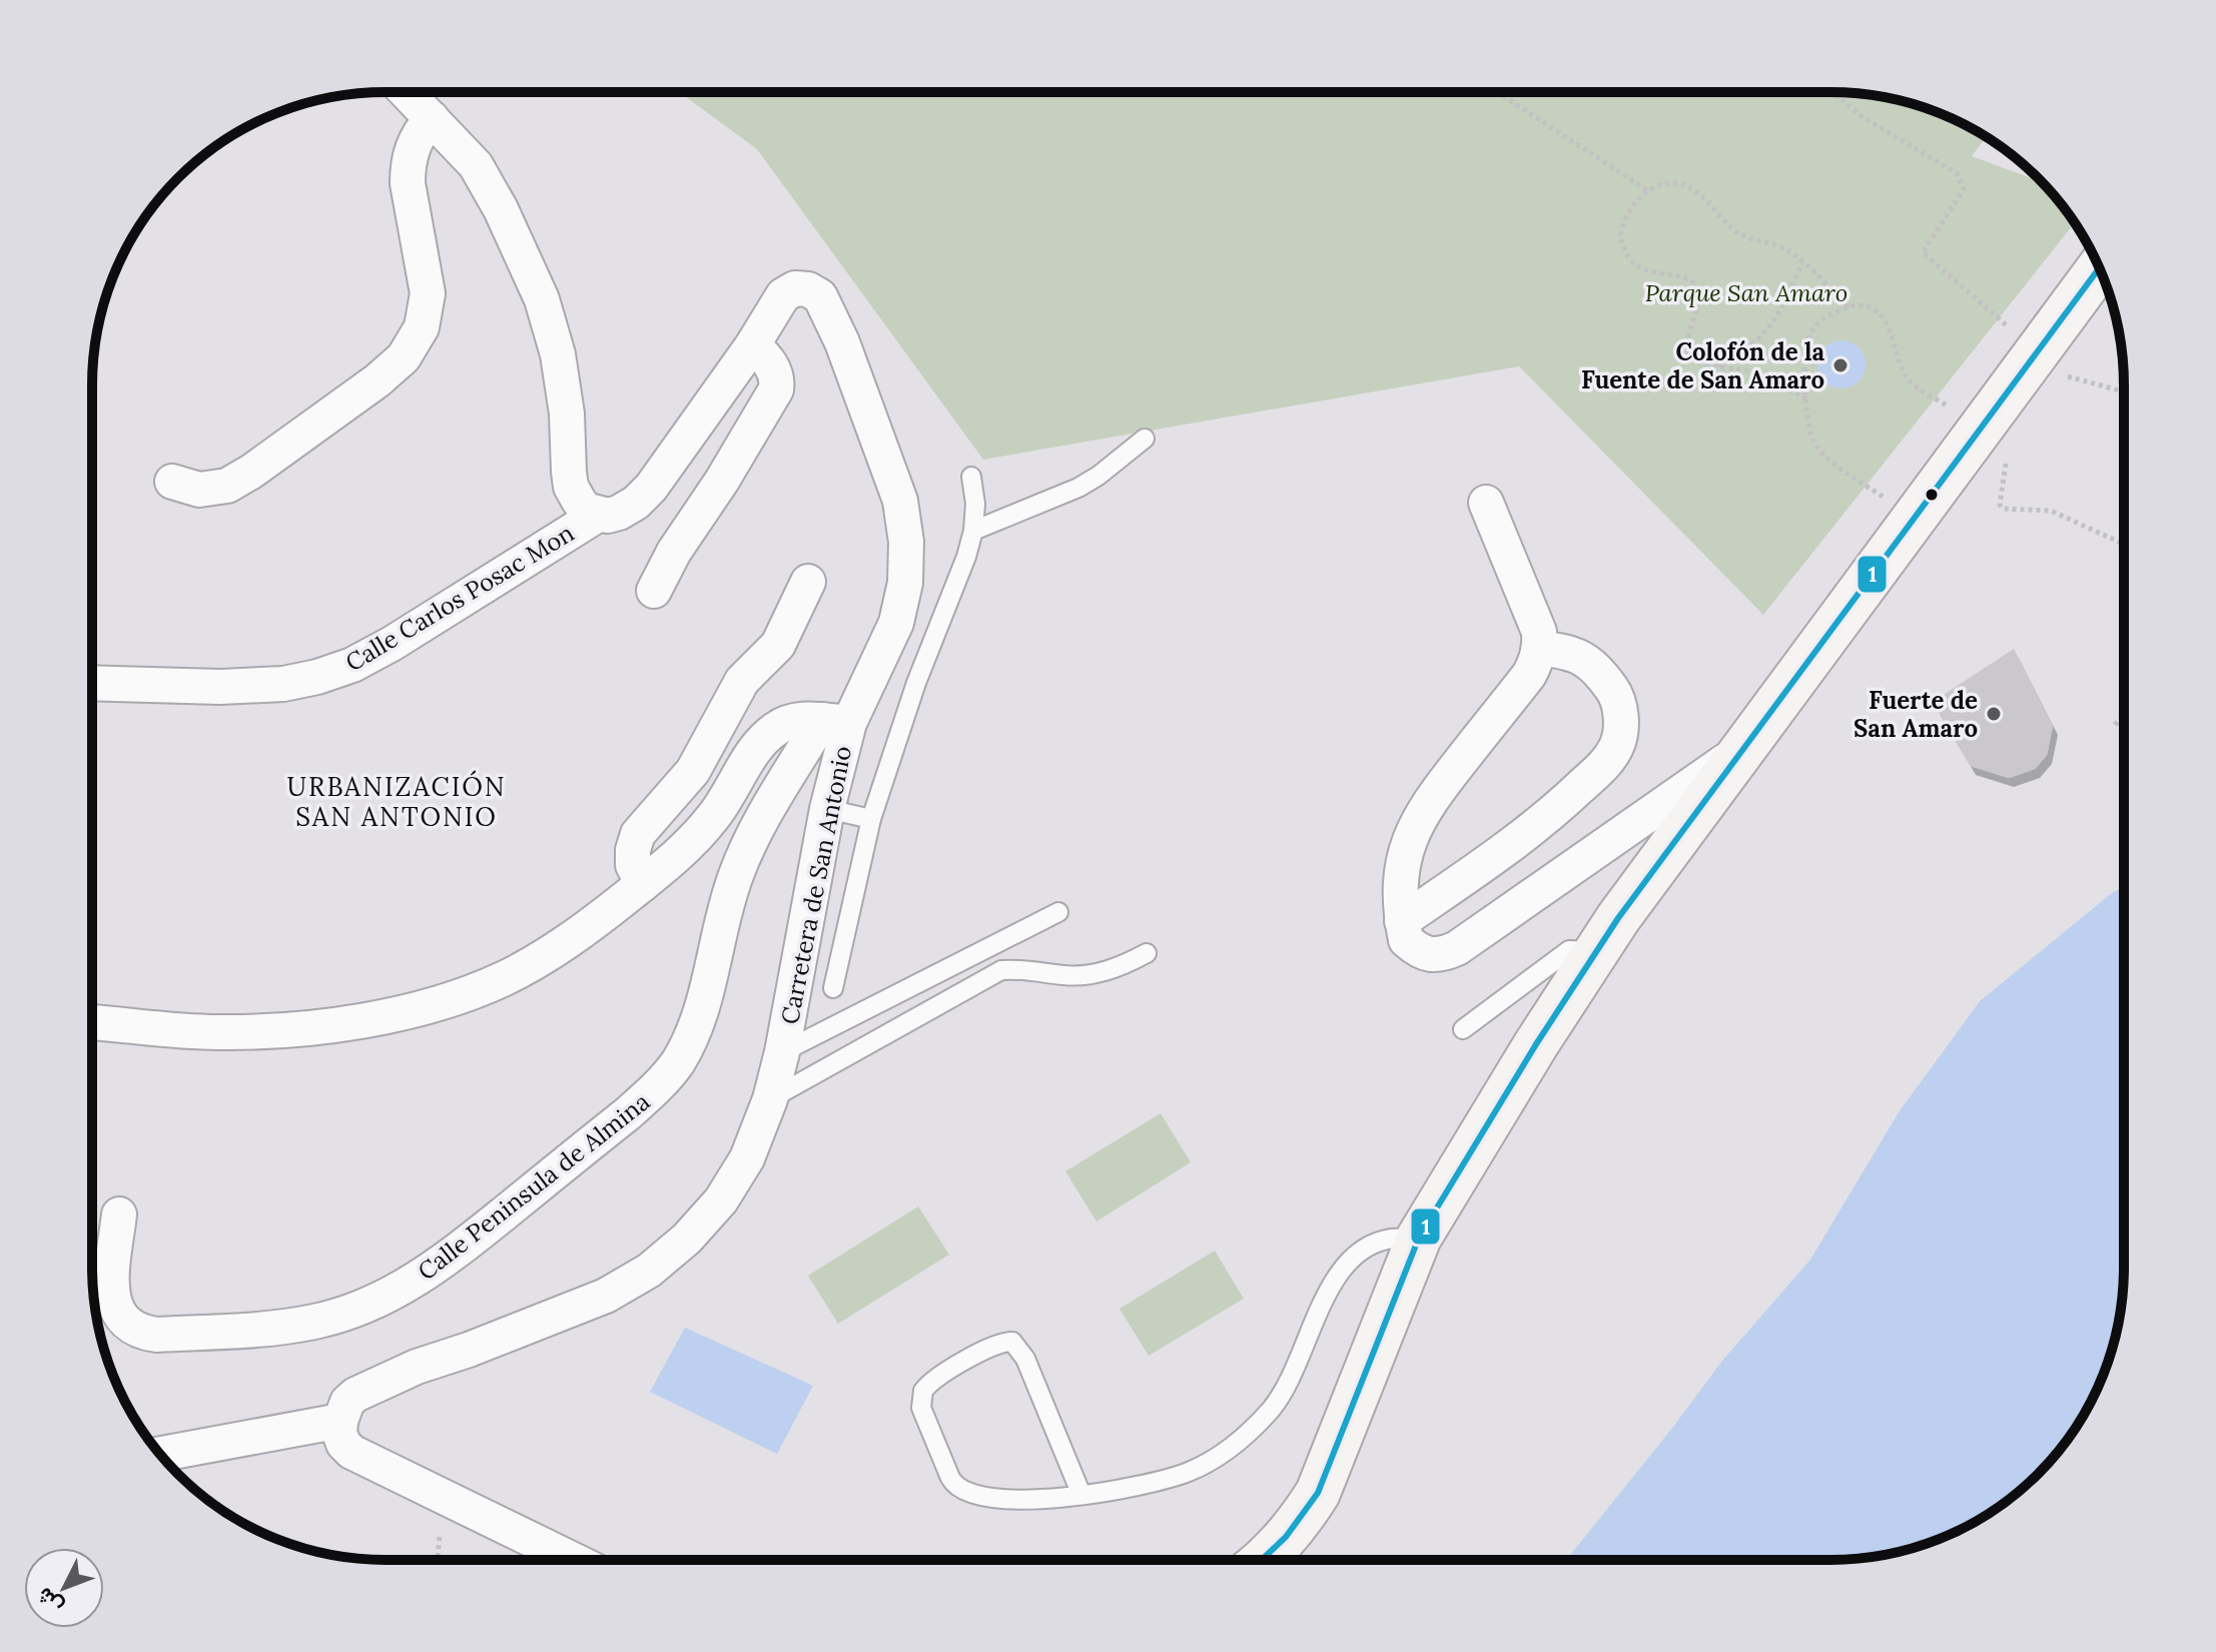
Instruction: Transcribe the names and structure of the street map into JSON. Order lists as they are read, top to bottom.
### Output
{
  "streets": {
    "street": ["Calle Carlos Posac Mon", "Carretera de San Antonio", "Calle Peninsula de Almina"]
  },
  "crossings": [
    ["Calle Carlos Posac Mon", "Carretera de San Antonio"],
    ["Carretera de San Antonio", "Calle Peninsula de Almina"]
  ],
  "districts": ["URBANIZACIÓN SAN ANTONIO"],
  "parks": ["Parque San Amaro"],
  "places": ["Colofón de la Fuente de San Amaro", "Fuerte de San Amaro"],
  "lines": ["transit line 1"],
  "north": "bottom left"
}
